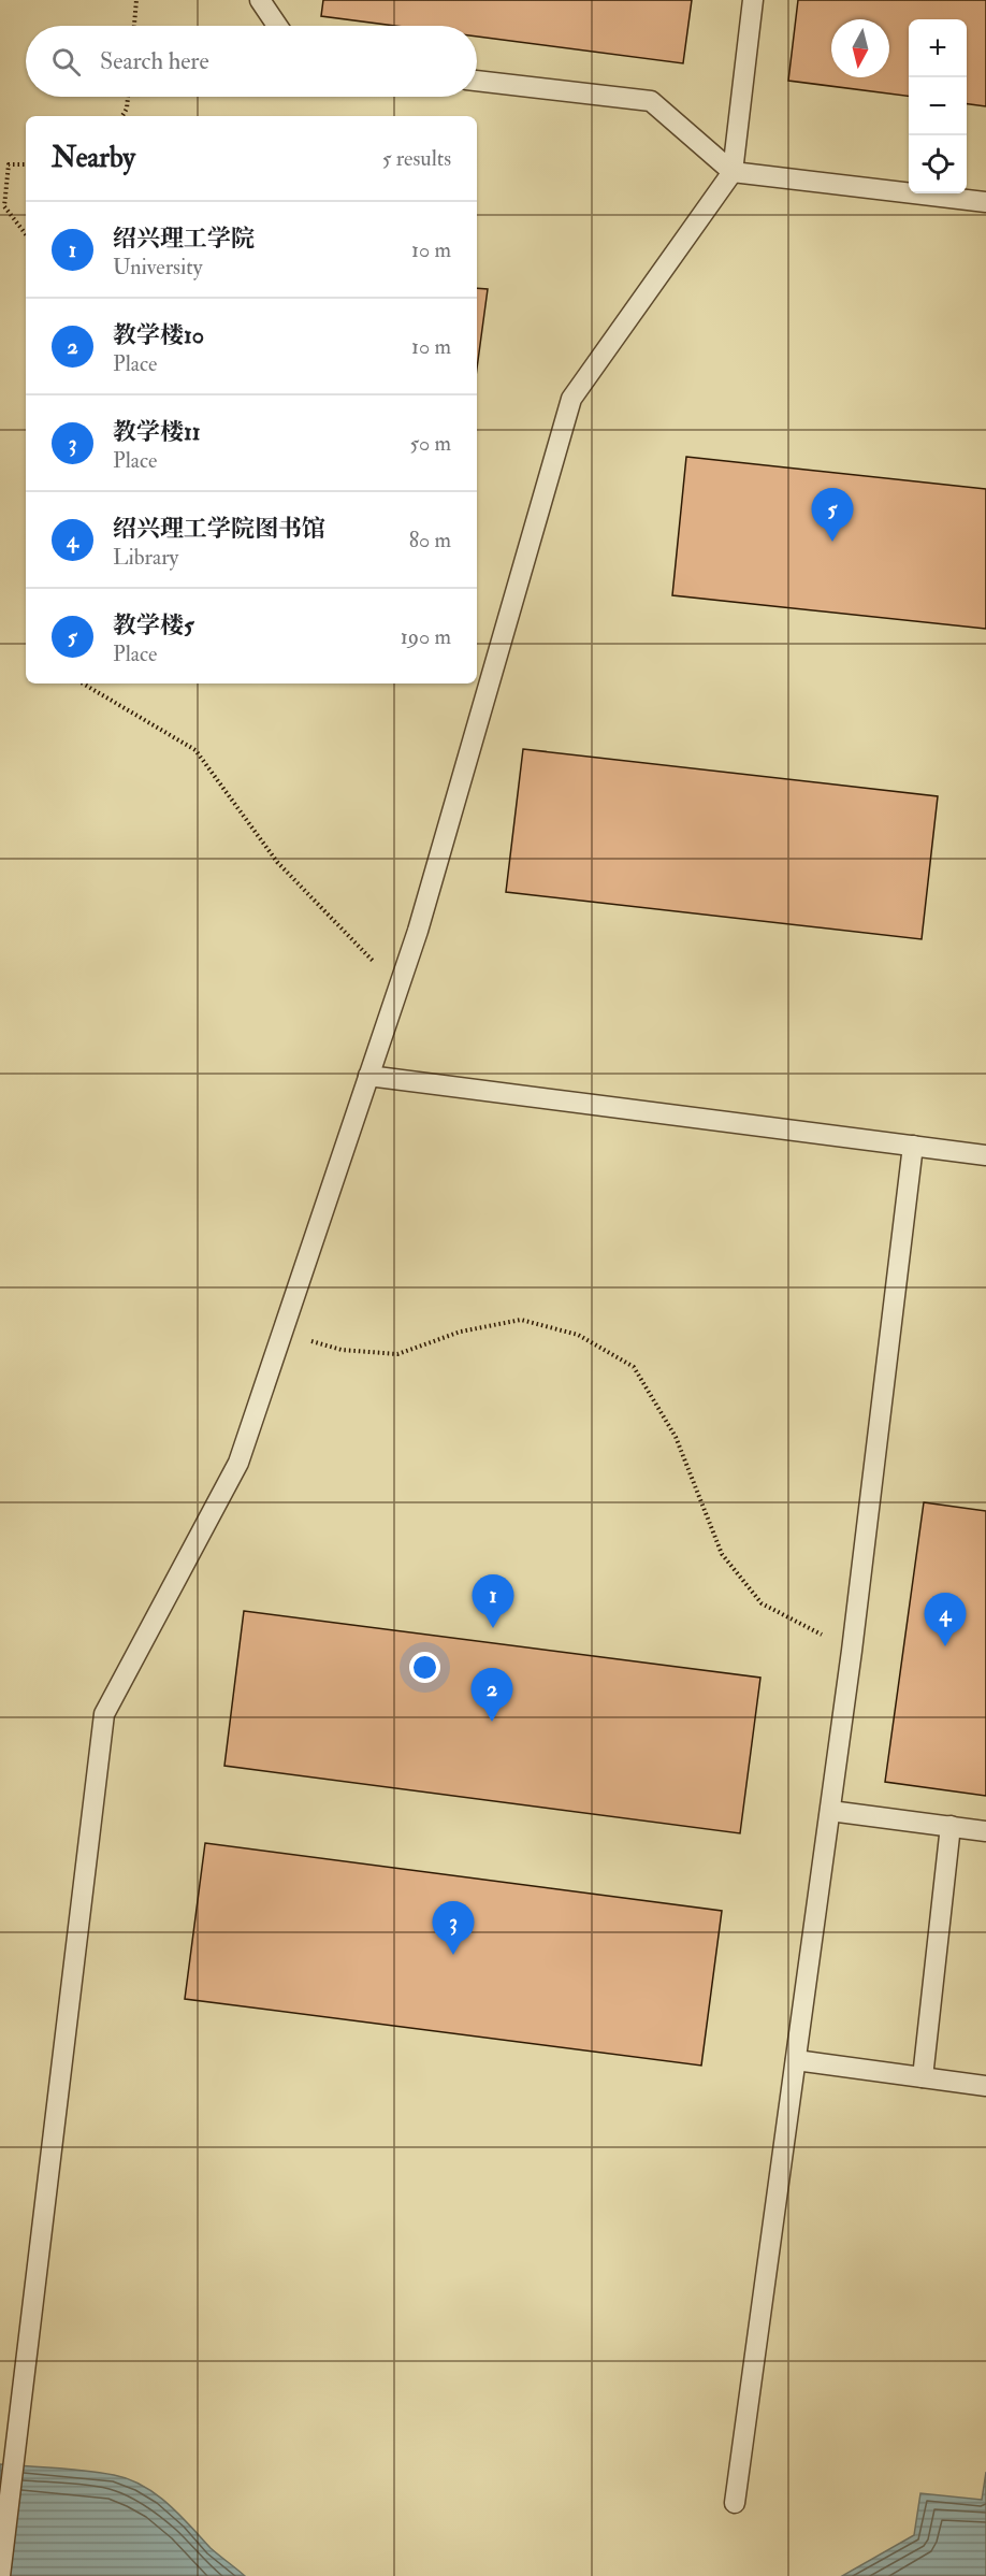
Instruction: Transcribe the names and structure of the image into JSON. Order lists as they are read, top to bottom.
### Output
{
  "north": "bottom",
  "page": {
    "map_buttons": ["+", "−"],
    "search": "Search here",
    "heading": ["Nearby", "5 results"],
    "list": [
      {
        "mark": "1",
        "name": "绍兴理工学院",
        "note": "University",
        "value": "10 m"
      },
      {
        "mark": "2",
        "name": "教学楼10",
        "note": "Place",
        "value": "10 m"
      },
      {
        "mark": "3",
        "name": "教学楼11",
        "note": "Place",
        "value": "50 m"
      },
      {
        "mark": "4",
        "name": "绍兴理工学院图书馆",
        "note": "Library",
        "value": "80 m"
      },
      {
        "mark": "5",
        "name": "教学楼5",
        "note": "Place",
        "value": "190 m"
      }
    ],
    "pins": [
      "5",
      "1",
      "4",
      "2",
      "3"
    ]
  }
}
